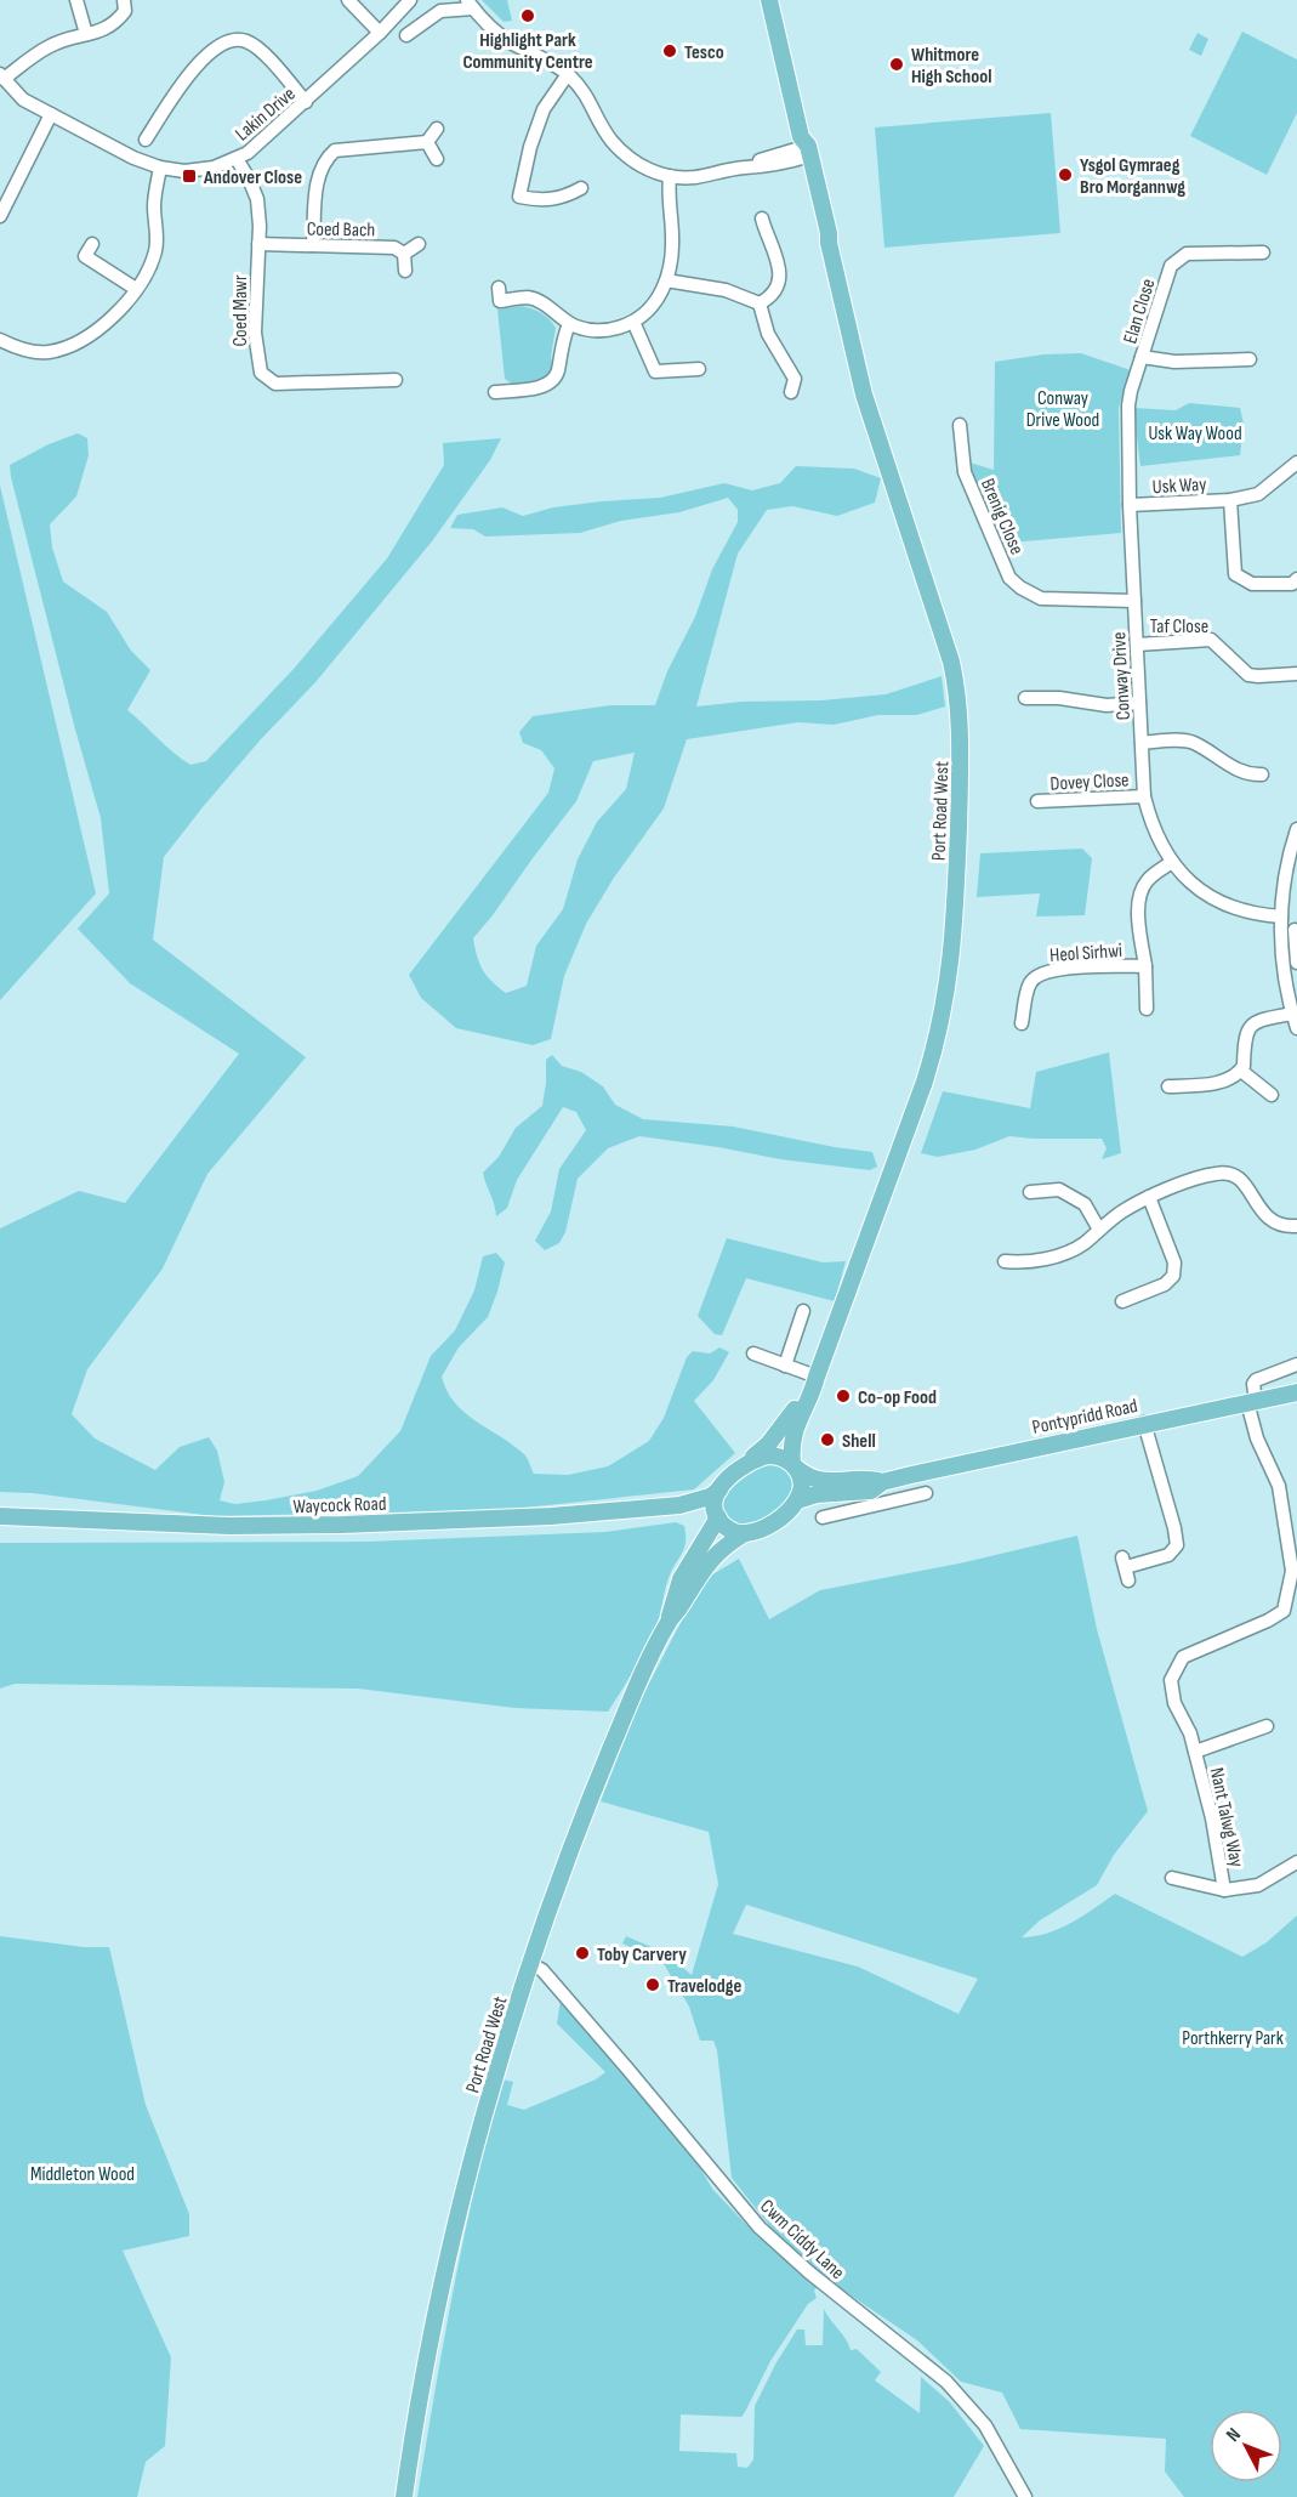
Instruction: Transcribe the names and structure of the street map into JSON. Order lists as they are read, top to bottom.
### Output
{
  "streets": {
    "main road": ["Port Road West", "Pontypridd Road", "Waycock Road"],
    "street": [
      "Lakin Drive",
      "Coed Bach",
      "Coed Mawr",
      "Elan Close",
      "Usk Way",
      "Brenig Close",
      "Taf Close",
      "Conway Drive",
      "Dovey Close",
      "Heol Sirhwi",
      "Nant Talwg Way",
      "Cwm Ciddy Lane"
    ]
  },
  "crossings": [
    ["Lakin Drive", "Coed Mawr"],
    ["Coed Bach", "Coed Mawr"],
    ["Elan Close", "Conway Drive"],
    ["Usk Way", "Conway Drive"],
    ["Brenig Close", "Conway Drive"],
    ["Taf Close", "Conway Drive"],
    ["Conway Drive", "Dovey Close"],
    ["Conway Drive", "Heol Sirhwi"],
    ["Port Road West", "Pontypridd Road"],
    ["Port Road West", "Waycock Road"],
    ["Port Road West", "Cwm Ciddy Lane"],
    ["Pontypridd Road", "Waycock Road"],
    ["Pontypridd Road", "Nant Talwg Way"]
  ],
  "parks": [
    "Conway Drive Wood",
    "Usk Way Wood",
    "Porthkerry Park",
    "Middleton Wood"
  ],
  "places": {
    "other": [
      "Highlight Park Community Centre",
      "Tesco",
      "Whitmore High School",
      "Ysgol Gymraeg Bro Morgannwg",
      "Co-op Food",
      "Shell",
      "Toby Carvery",
      "Travelodge"
    ],
    "transit": ["Andover Close"]
  },
  "north": "top left"
}
